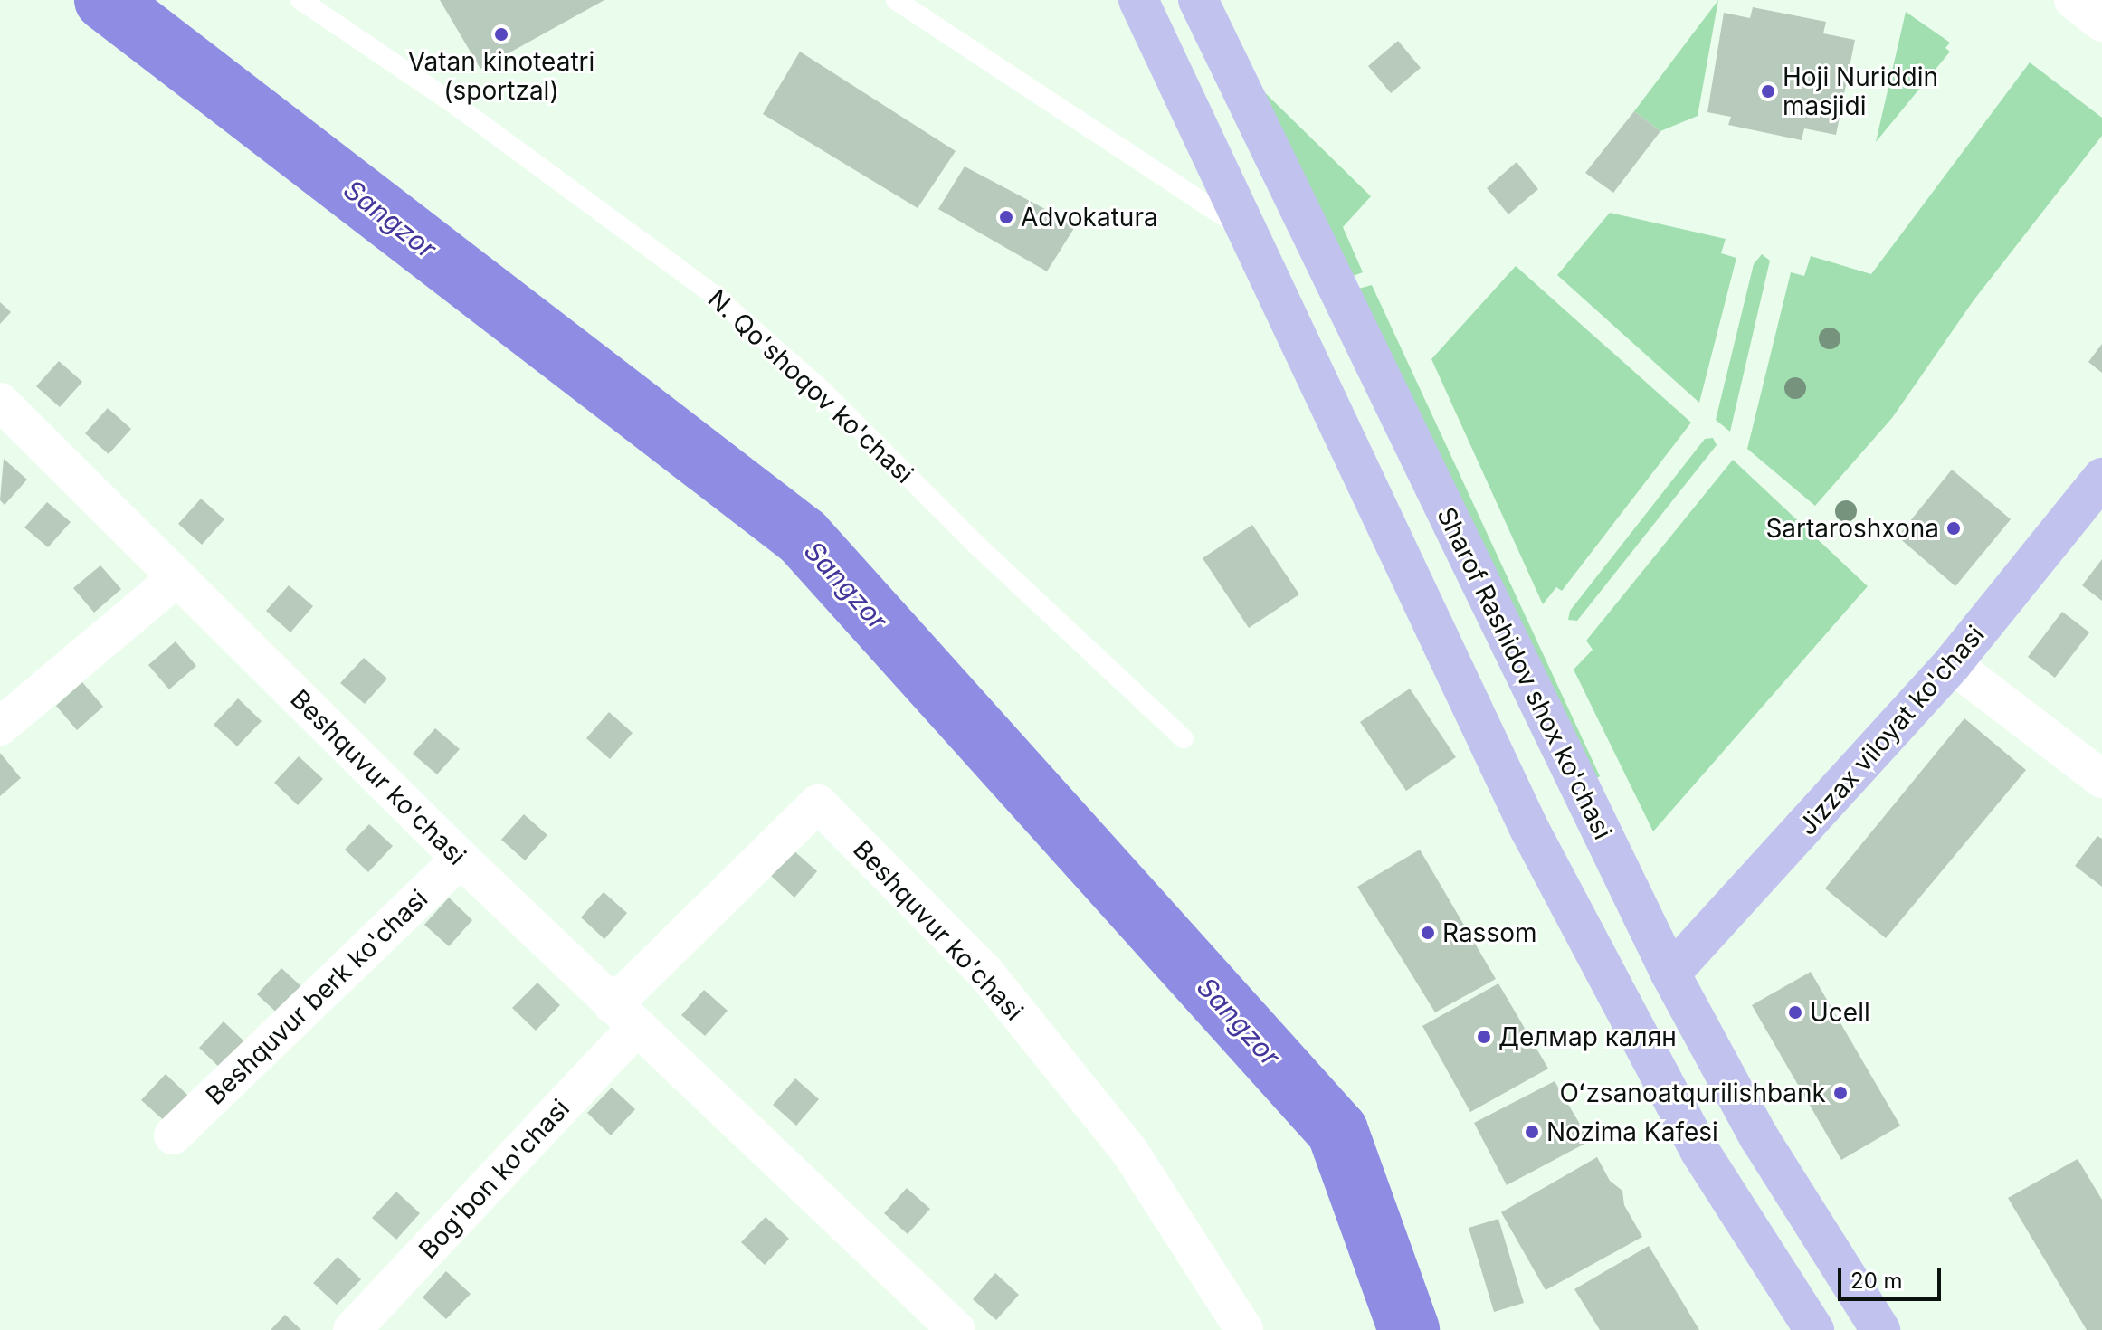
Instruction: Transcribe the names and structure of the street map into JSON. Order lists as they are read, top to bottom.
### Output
{
  "streets": {
    "main road": ["Sharof Rashidov shox ko'chasi", "Jizzax viloyat ko'chasi"],
    "street": ["Beshquvur ko'chasi", "Beshquvur berk ko'chasi", "Bog'bon ko'chasi"],
    "lane": ["N. Qo'shoqov ko'chasi"]
  },
  "crossings": [
    ["Sharof Rashidov shox ko'chasi", "Jizzax viloyat ko'chasi"],
    ["Beshquvur ko'chasi", "Beshquvur berk ko'chasi"],
    ["Beshquvur ko'chasi", "Bog'bon ko'chasi"]
  ],
  "water": ["Sangzor"],
  "places": [
    "Vatan kinoteatri (sportzal)",
    "Hoji Nuriddin masjidi",
    "Advokatura",
    "Sartaroshxona",
    "Rassom",
    "Ucell",
    "Делмар калян",
    "Oʻzsanoatqurilishbank",
    "Nozima Kafesi"
  ],
  "scale_bar": "20 m"
}
